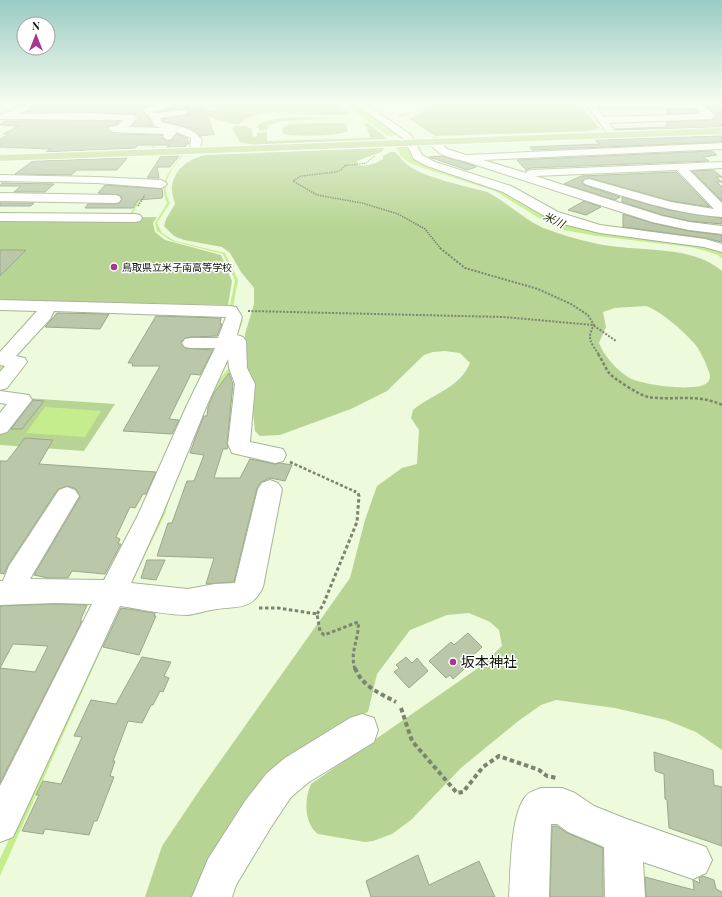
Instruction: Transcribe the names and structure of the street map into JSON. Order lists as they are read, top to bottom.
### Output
{
  "water": ["米川"],
  "places": ["鳥取県立米子南高等学校", "坂本神社"],
  "north": "top"
}
